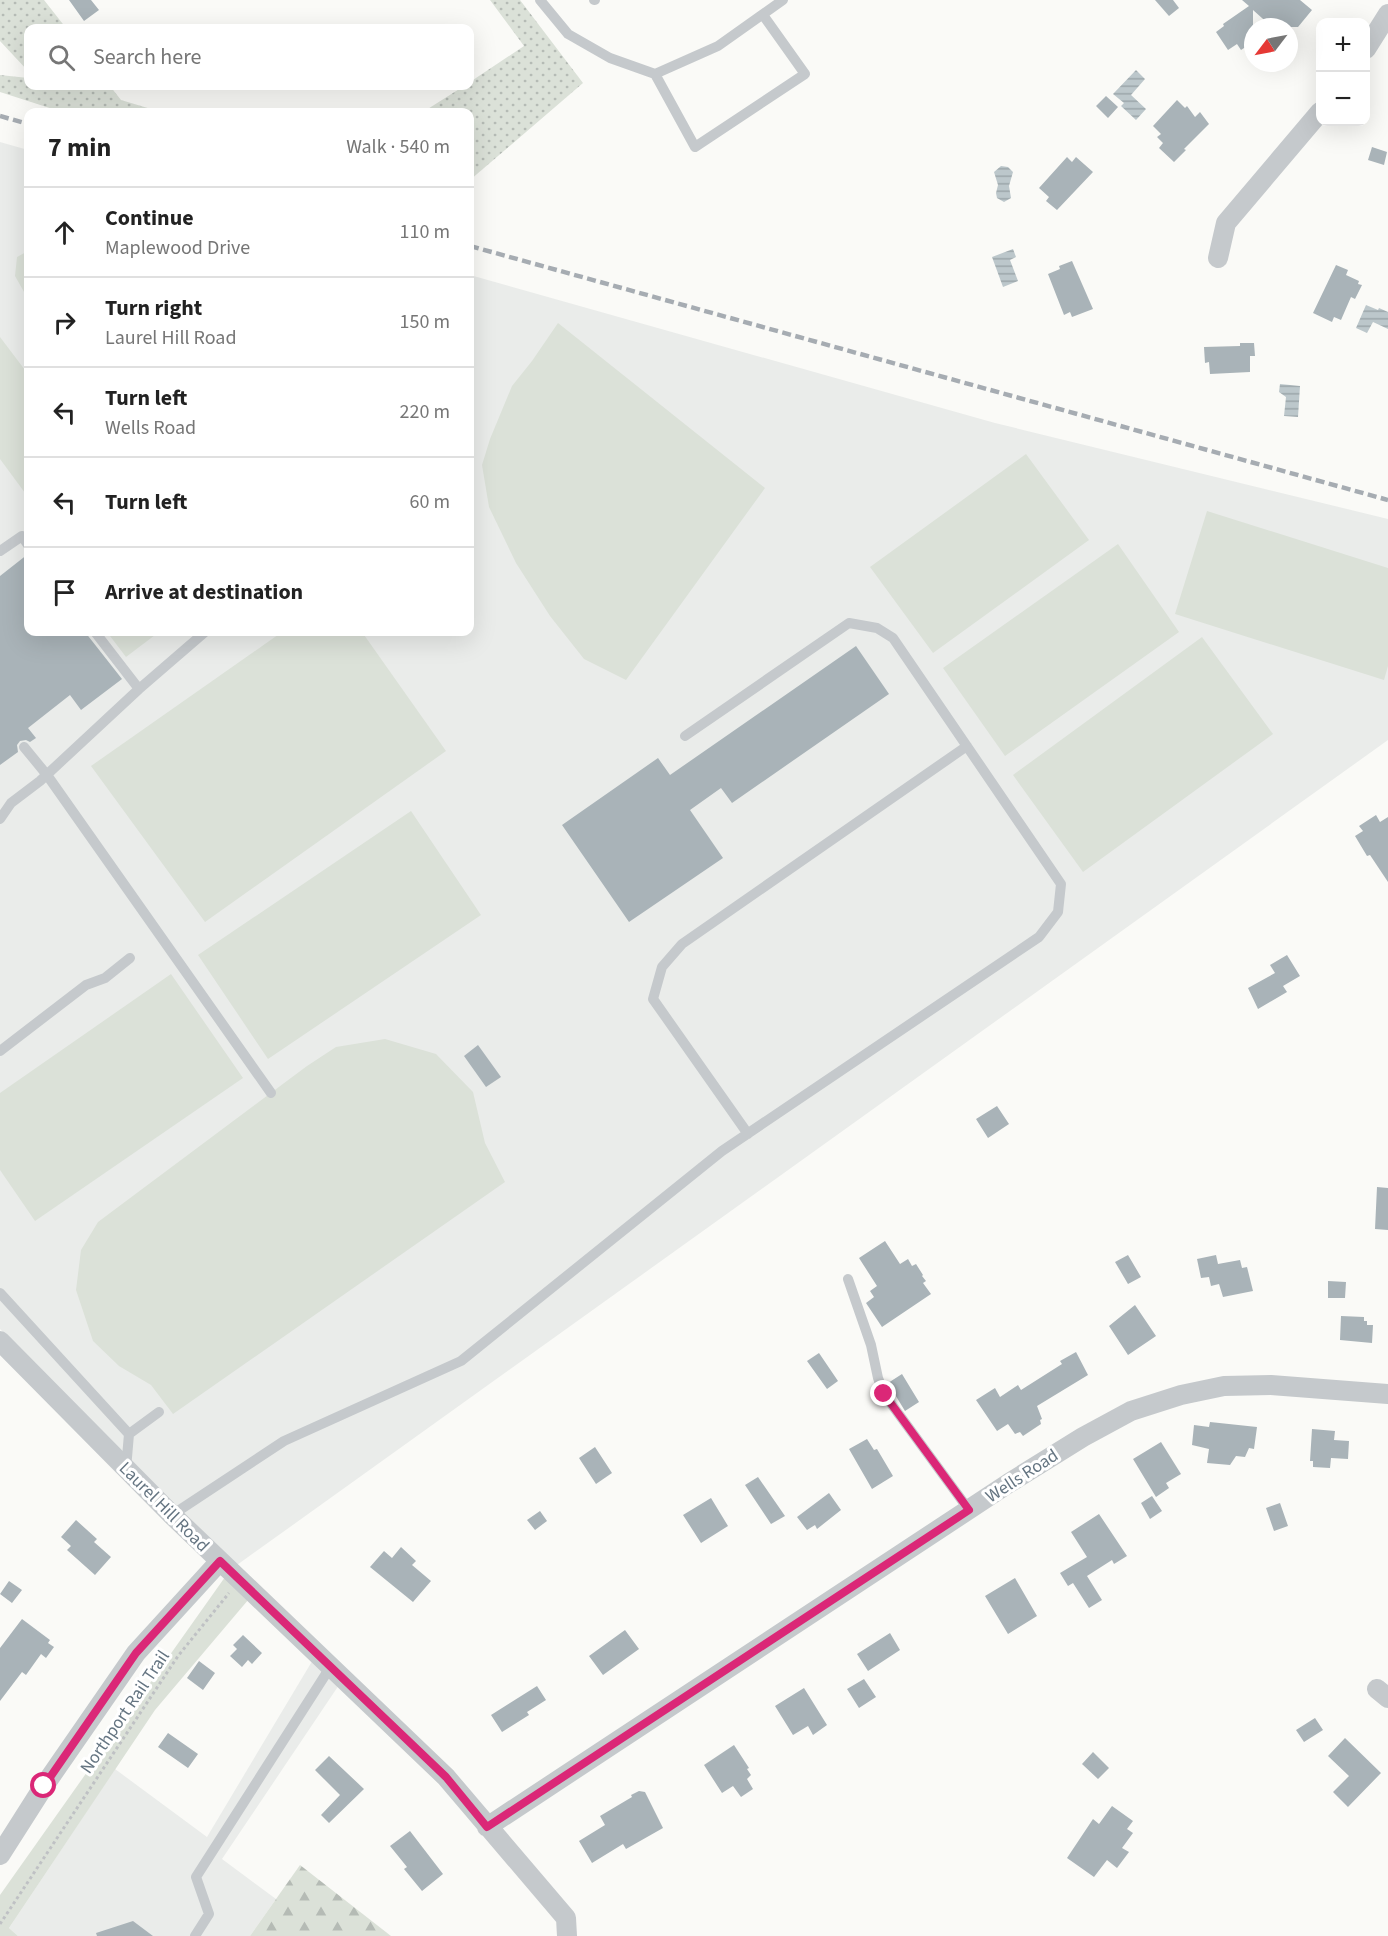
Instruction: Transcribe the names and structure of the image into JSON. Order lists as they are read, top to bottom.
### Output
{
  "streets": {
    "street": ["Wells Road", "Laurel Hill Road"],
    "path": ["Northport Rail Trail"]
  },
  "crossings": [
    ["Wells Road", "Laurel Hill Road"],
    ["Laurel Hill Road", "Northport Rail Trail"]
  ],
  "north": "bottom left",
  "page": {
    "map_buttons": ["+", "−"],
    "search": "Search here",
    "heading": ["7 min", "Walk · 540 m"],
    "list": [
      ["Continue", "Maplewood Drive", "110 m"],
      ["Turn right", "Laurel Hill Road", "150 m"],
      ["Turn left", "Wells Road", "220 m"],
      ["Turn left", "60 m"],
      "Arrive at destination"
    ]
  }
}
